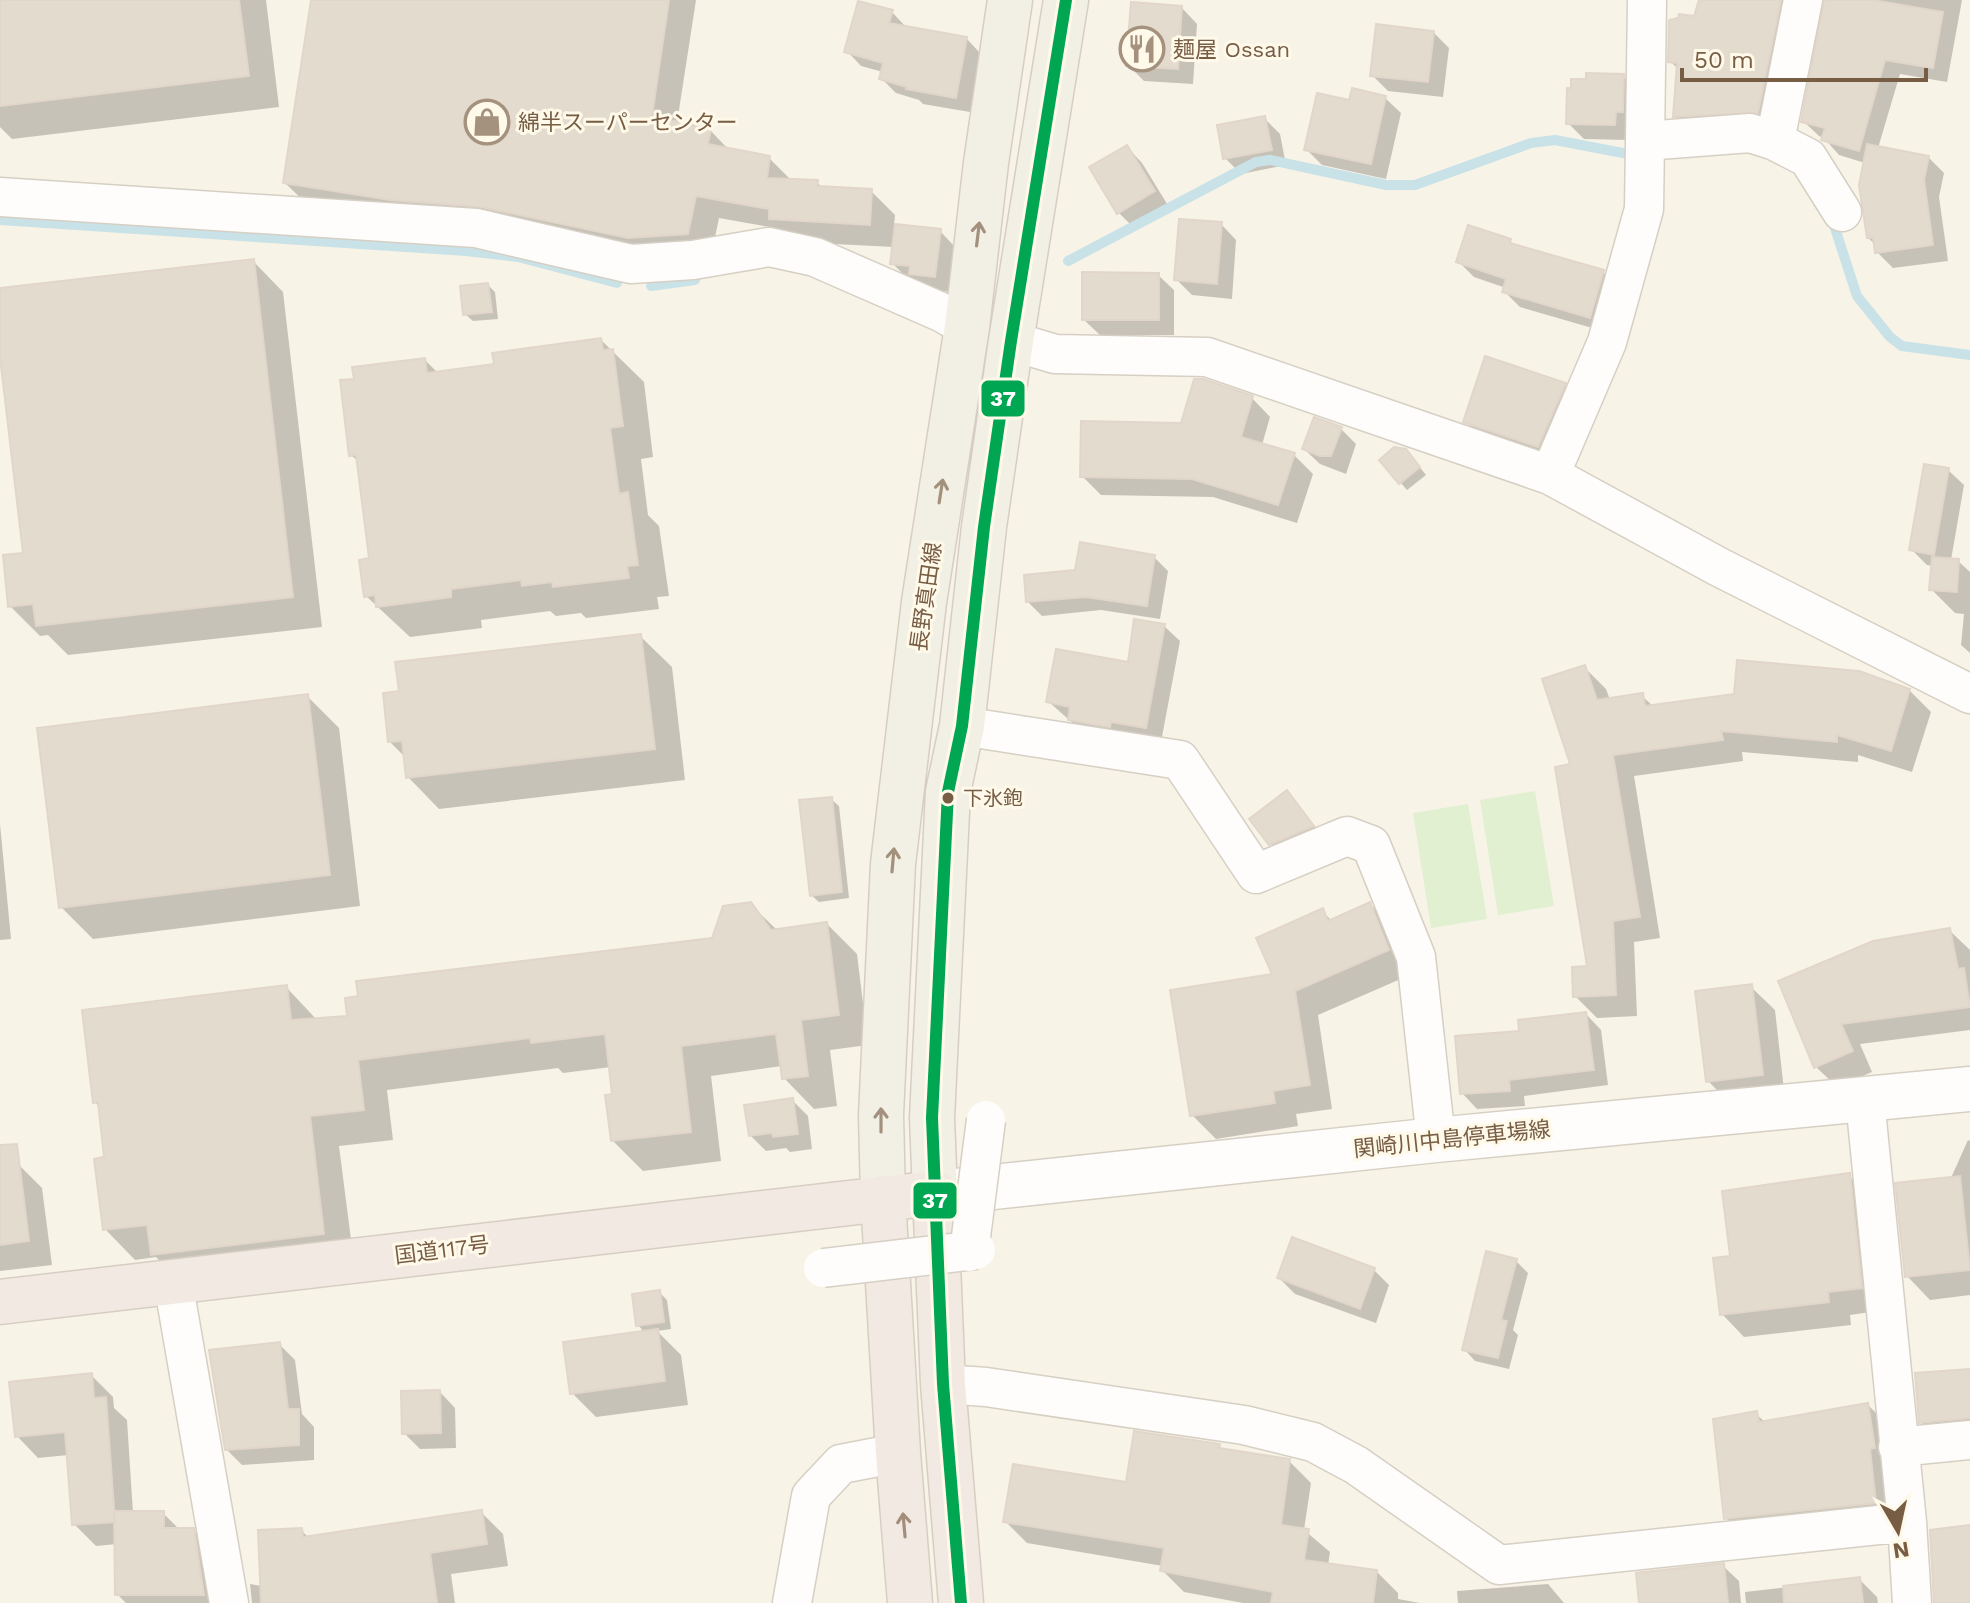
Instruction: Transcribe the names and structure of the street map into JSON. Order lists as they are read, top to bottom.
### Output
{
  "streets": {
    "highway": ["国道117号"],
    "main road": ["長野真田線", "関崎川中島停車場線"]
  },
  "crossings": [
    ["長野真田線", "国道117号"],
    ["関崎川中島停車場線", "国道117号"]
  ],
  "places": {
    "restaurant": ["麺屋 Ossan"],
    "shop": ["綿半スーパーセンター"],
    "other": ["下氷鉋"]
  },
  "lines": ["transit line 37"],
  "scale_bar": "50 m",
  "north": "bottom"
}
